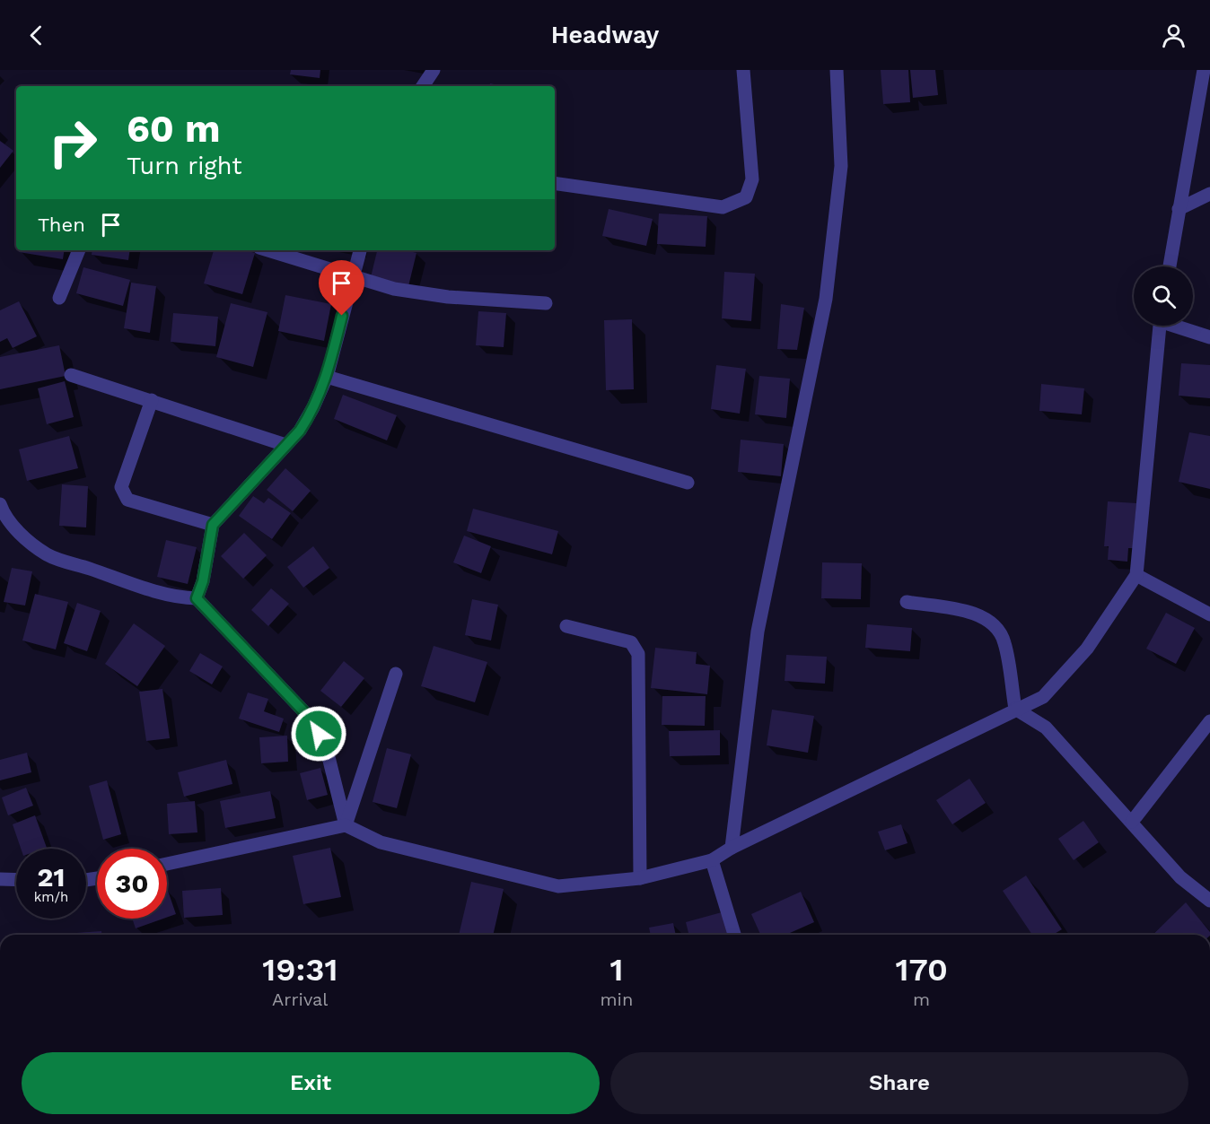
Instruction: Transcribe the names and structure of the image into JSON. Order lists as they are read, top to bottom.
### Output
{
  "page": {
    "header": "Headway",
    "turn": ["60 m", "Turn right"],
    "then": "Then",
    "speed": "21 km/h",
    "limit": "30",
    "eta": [
      "19:31",
      "Arrival",
      "1",
      "min",
      "170",
      "m"
    ],
    "buttons": ["Exit", "Share"]
  }
}
